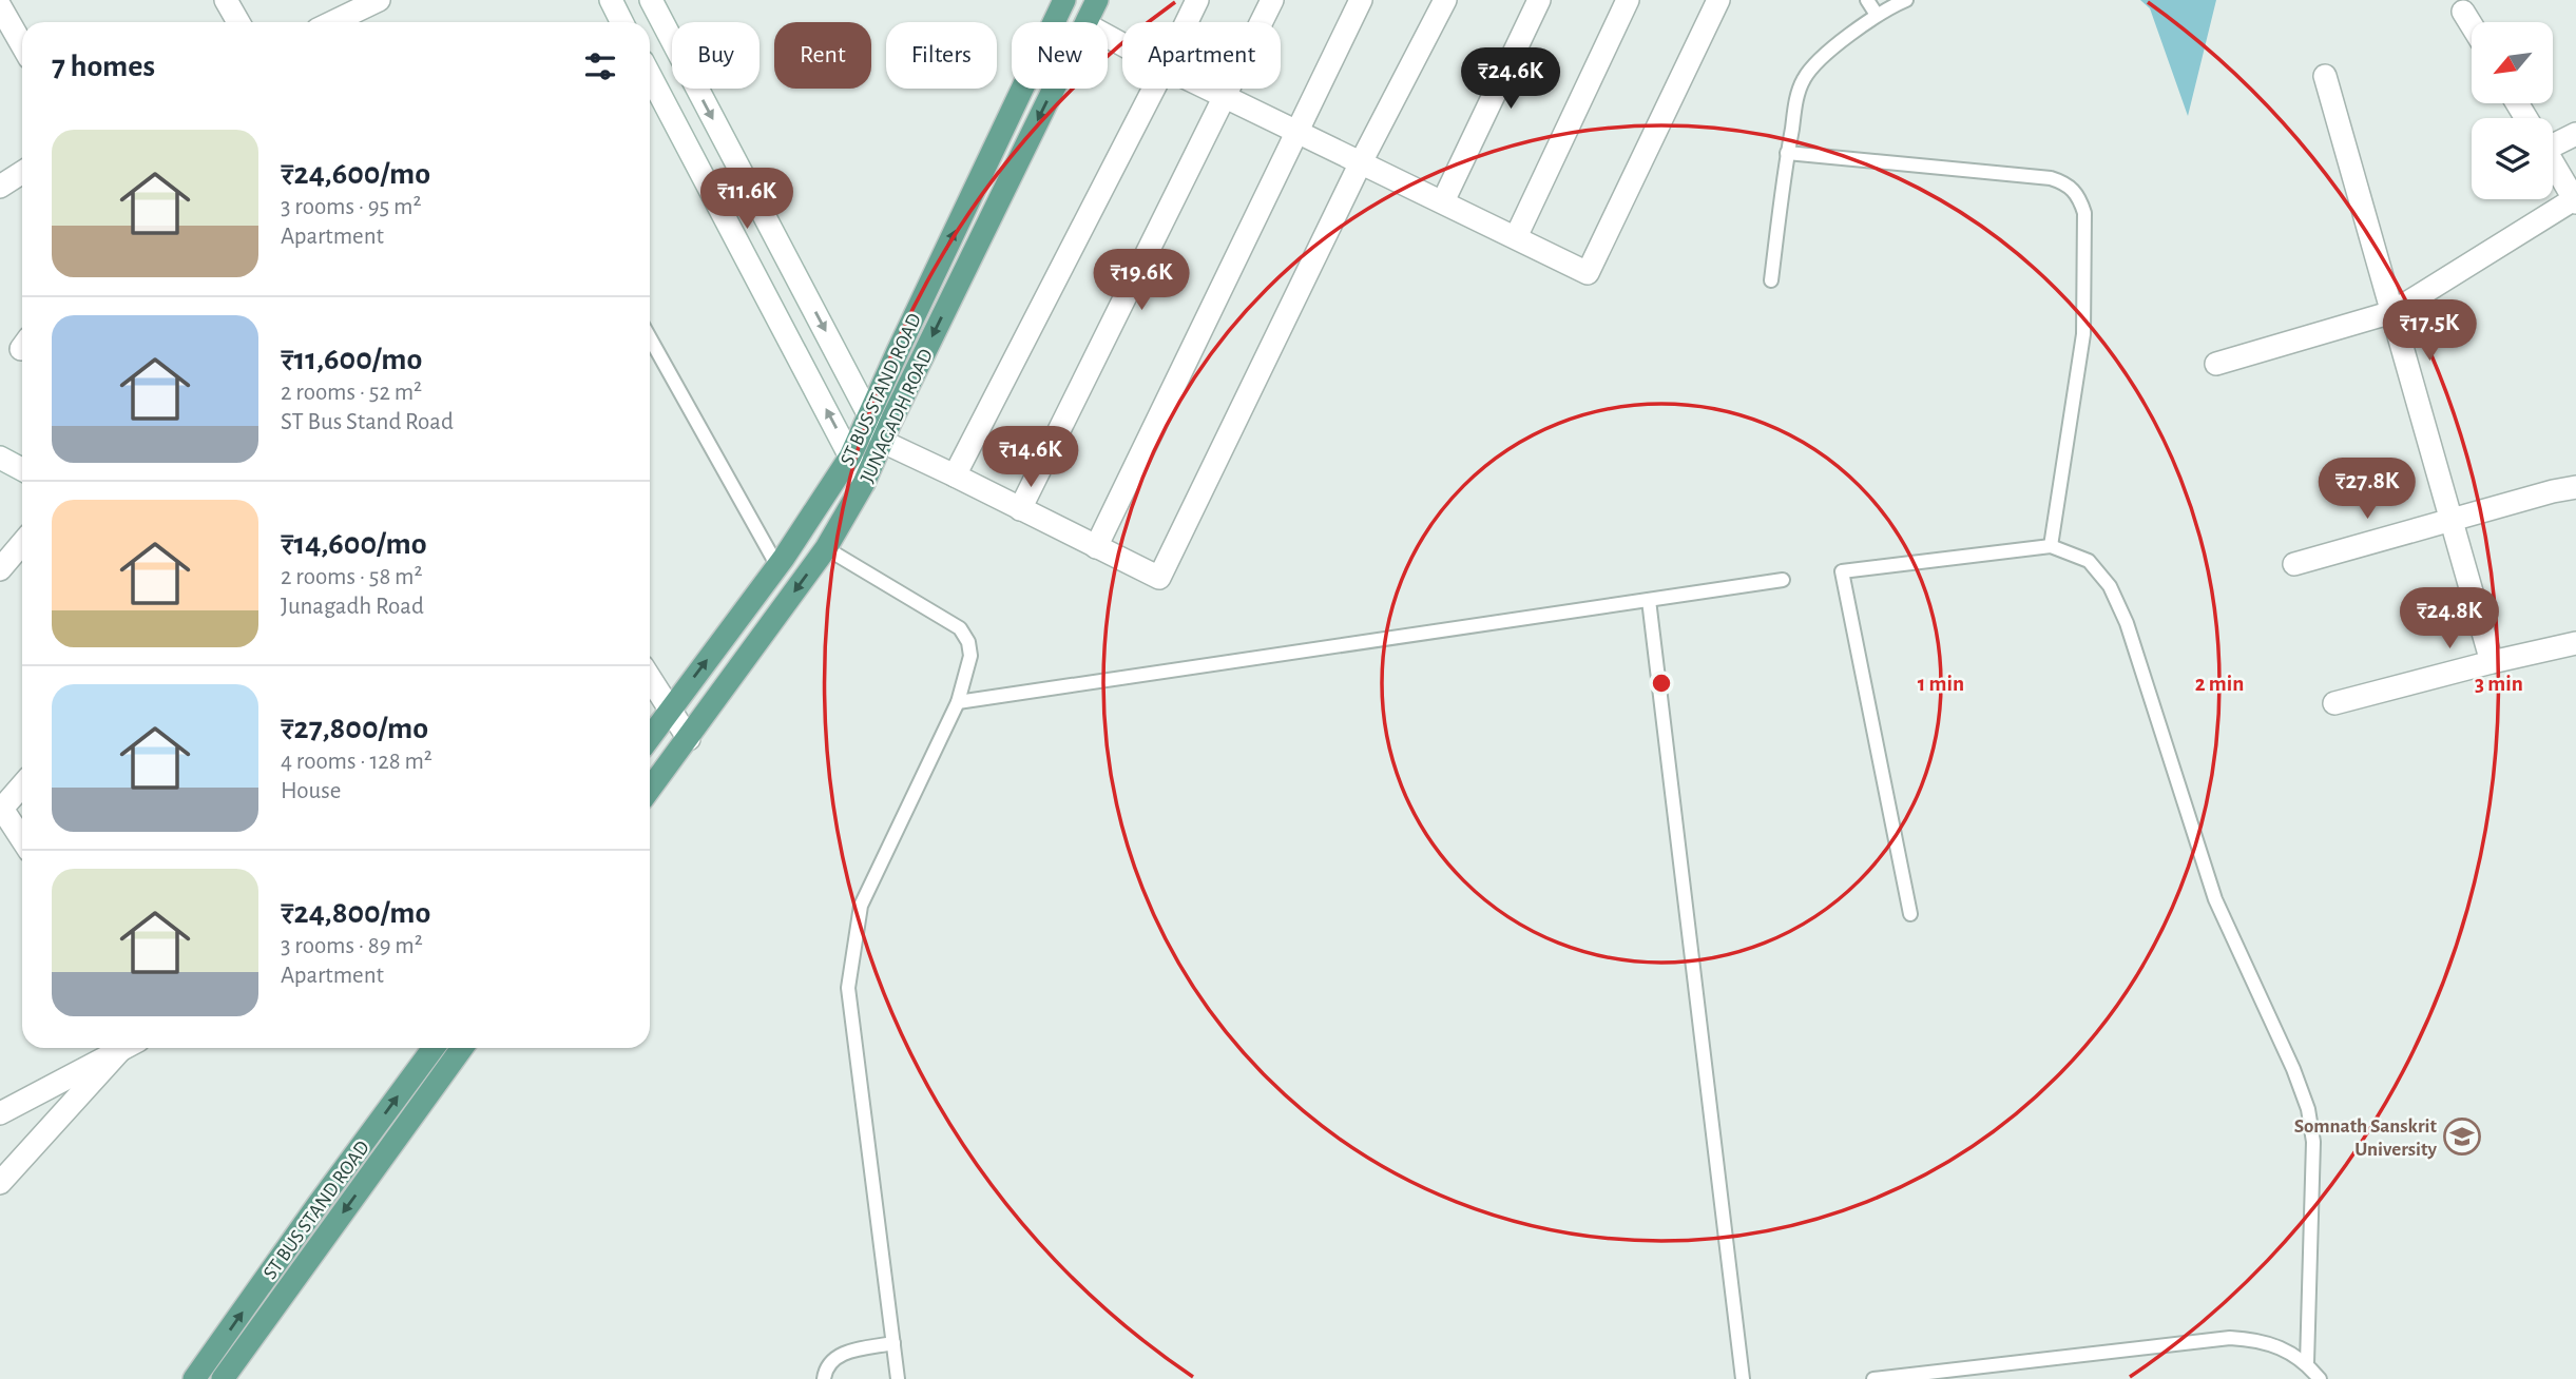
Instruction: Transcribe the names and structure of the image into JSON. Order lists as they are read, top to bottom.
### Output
{
  "streets": {
    "main road": ["ST BUS STAND ROAD", "JUNAGADH ROAD"]
  },
  "one_way": ["JUNAGADH ROAD"],
  "places": {
    "school or university": ["Somnath Sanskrit University"]
  },
  "north": "bottom left",
  "page": {
    "chip": [
      "Buy",
      "Rent",
      "Filters",
      "New",
      "Apartment"
    ],
    "heading": "7 homes",
    "price": [
      "₹24.6K",
      "₹11.6K",
      "₹19.6K",
      "₹17.5K",
      "₹14.6K",
      "₹27.8K",
      "₹24.8K"
    ],
    "list": [
      {
        "name": "₹24,600/mo",
        "note": "3 rooms · 95 m² · Apartment"
      },
      {
        "name": "₹11,600/mo",
        "note": "2 rooms · 52 m² · ST Bus Stand Road"
      },
      {
        "name": "₹14,600/mo",
        "note": "2 rooms · 58 m² · Junagadh Road"
      },
      {
        "name": "₹27,800/mo",
        "note": "4 rooms · 128 m² · House"
      },
      {
        "name": "₹24,800/mo",
        "note": "3 rooms · 89 m² · Apartment"
      }
    ]
  },
  "rings": ["1 min", "2 min", "3 min"]
}
